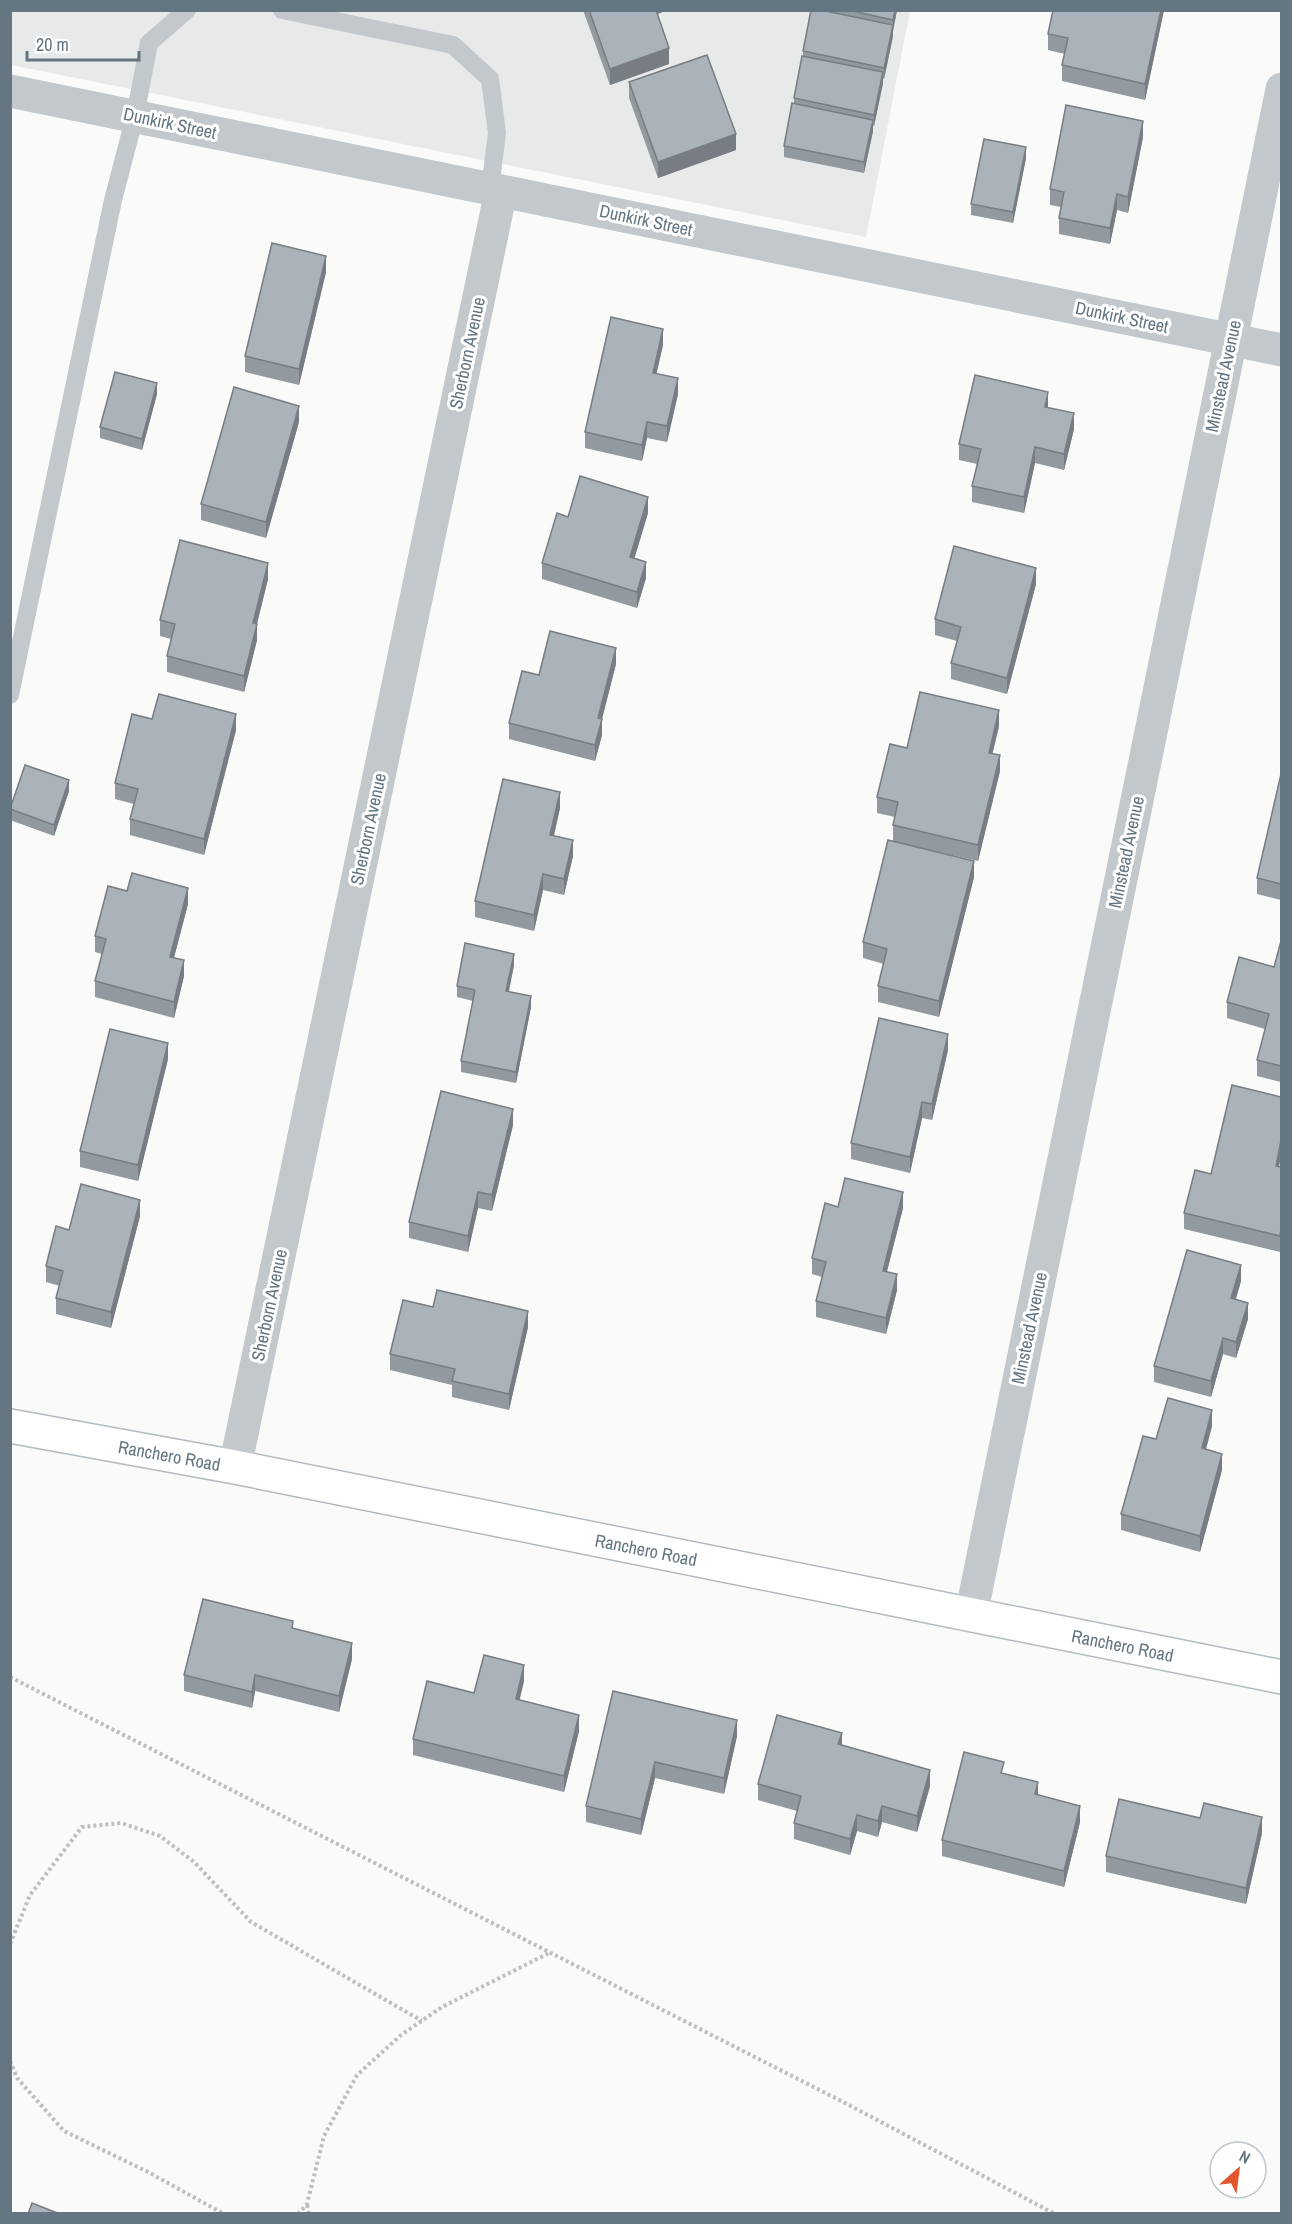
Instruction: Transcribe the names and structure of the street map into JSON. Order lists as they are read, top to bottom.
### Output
{
  "streets": {
    "main road": ["Ranchero Road"],
    "street": ["Dunkirk Street", "Sherborn Avenue", "Minstead Avenue"]
  },
  "crossings": [
    ["Dunkirk Street", "Sherborn Avenue"],
    ["Dunkirk Street", "Minstead Avenue"],
    ["Sherborn Avenue", "Ranchero Road"],
    ["Minstead Avenue", "Ranchero Road"]
  ],
  "scale_bar": "20 m",
  "north": "top right"
}
